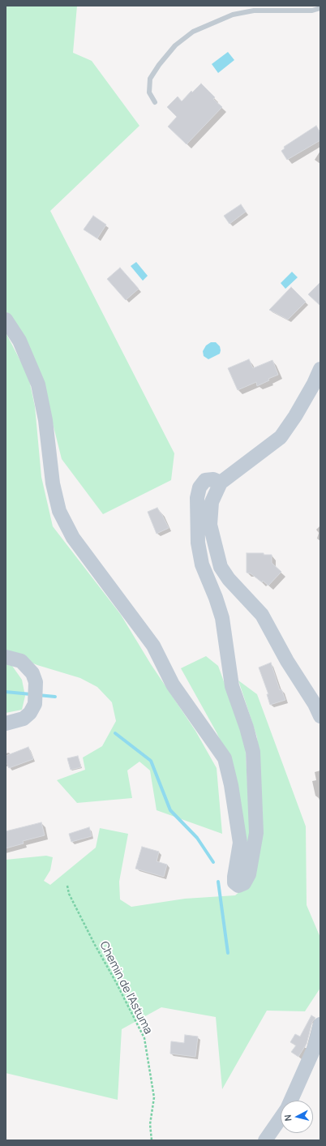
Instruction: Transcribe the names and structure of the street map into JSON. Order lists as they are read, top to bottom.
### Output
{
  "streets": {
    "path": ["Chemin de l'Astuma"]
  },
  "north": "left"
}
